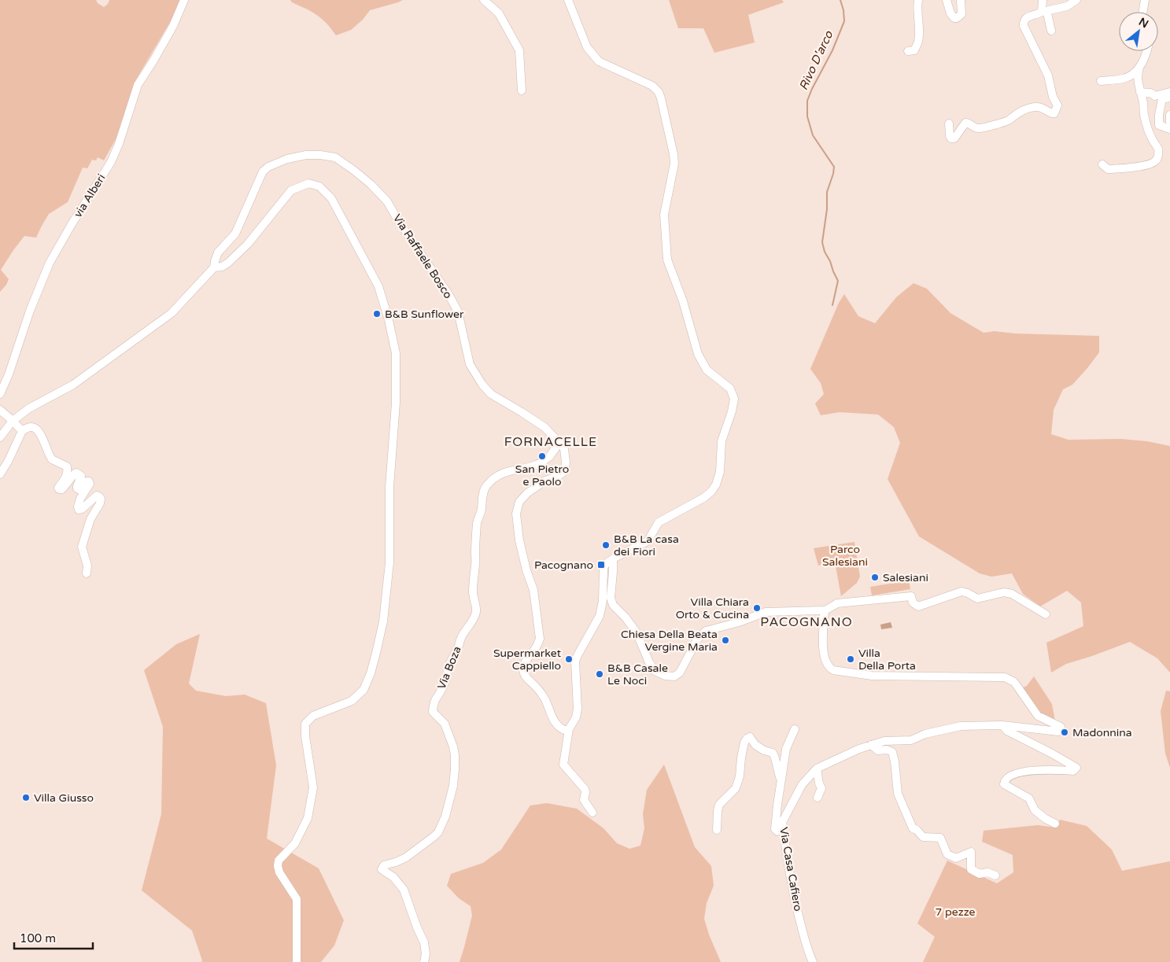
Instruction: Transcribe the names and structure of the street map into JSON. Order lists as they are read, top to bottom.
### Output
{
  "streets": {
    "street": [
      "via Alberi",
      "Via Raffaele Bosco",
      "Via Boza",
      "Via Casa Cafiero"
    ]
  },
  "crossings": [
    ["Via Raffaele Bosco", "Via Boza"]
  ],
  "districts": ["FORNACELLE", "PACOGNANO"],
  "water": ["Rivo D'arco"],
  "parks": ["Parco Salesiani", "7 pezze"],
  "places": {
    "other": [
      "B&B Sunflower",
      "San Pietro e Paolo",
      "B&B La casa dei Fiori",
      "Salesiani",
      "Villa Chiara Orto & Cucina",
      "Chiesa Della Beata Vergine Maria",
      "Supermarket Cappiello",
      "Villa Della Porta",
      "B&B Casale Le Noci",
      "Madonnina",
      "Villa Giusso"
    ],
    "transit": ["Pacognano"]
  },
  "scale_bar": "100 m",
  "north": "top right"
}
